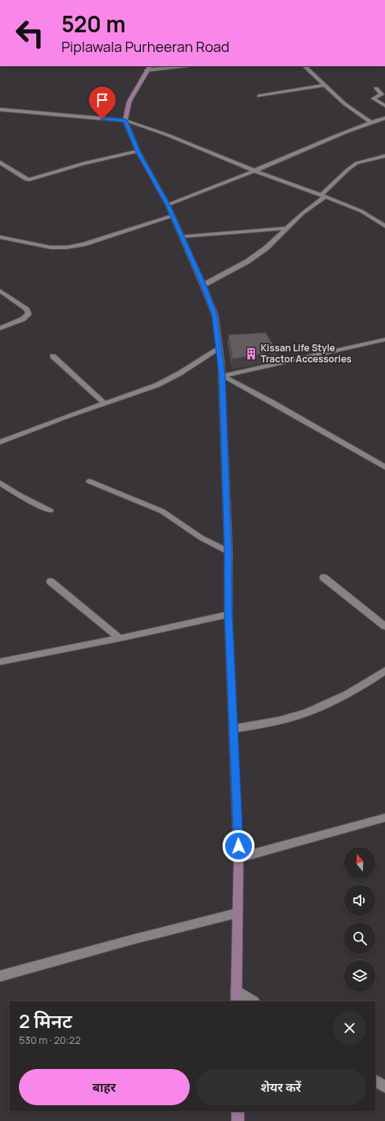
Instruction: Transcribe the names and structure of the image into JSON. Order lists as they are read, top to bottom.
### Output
{
  "places": {
    "building": ["Kissan Life Style Tractor Accessories"]
  },
  "north": "top",
  "page": {
    "turn": ["520 m", "Piplawala Purheeran Road"],
    "heading": ["2 मिनट", "530 m · 20:22"],
    "buttons": ["बाहर", "शेयर करें"]
  }
}
